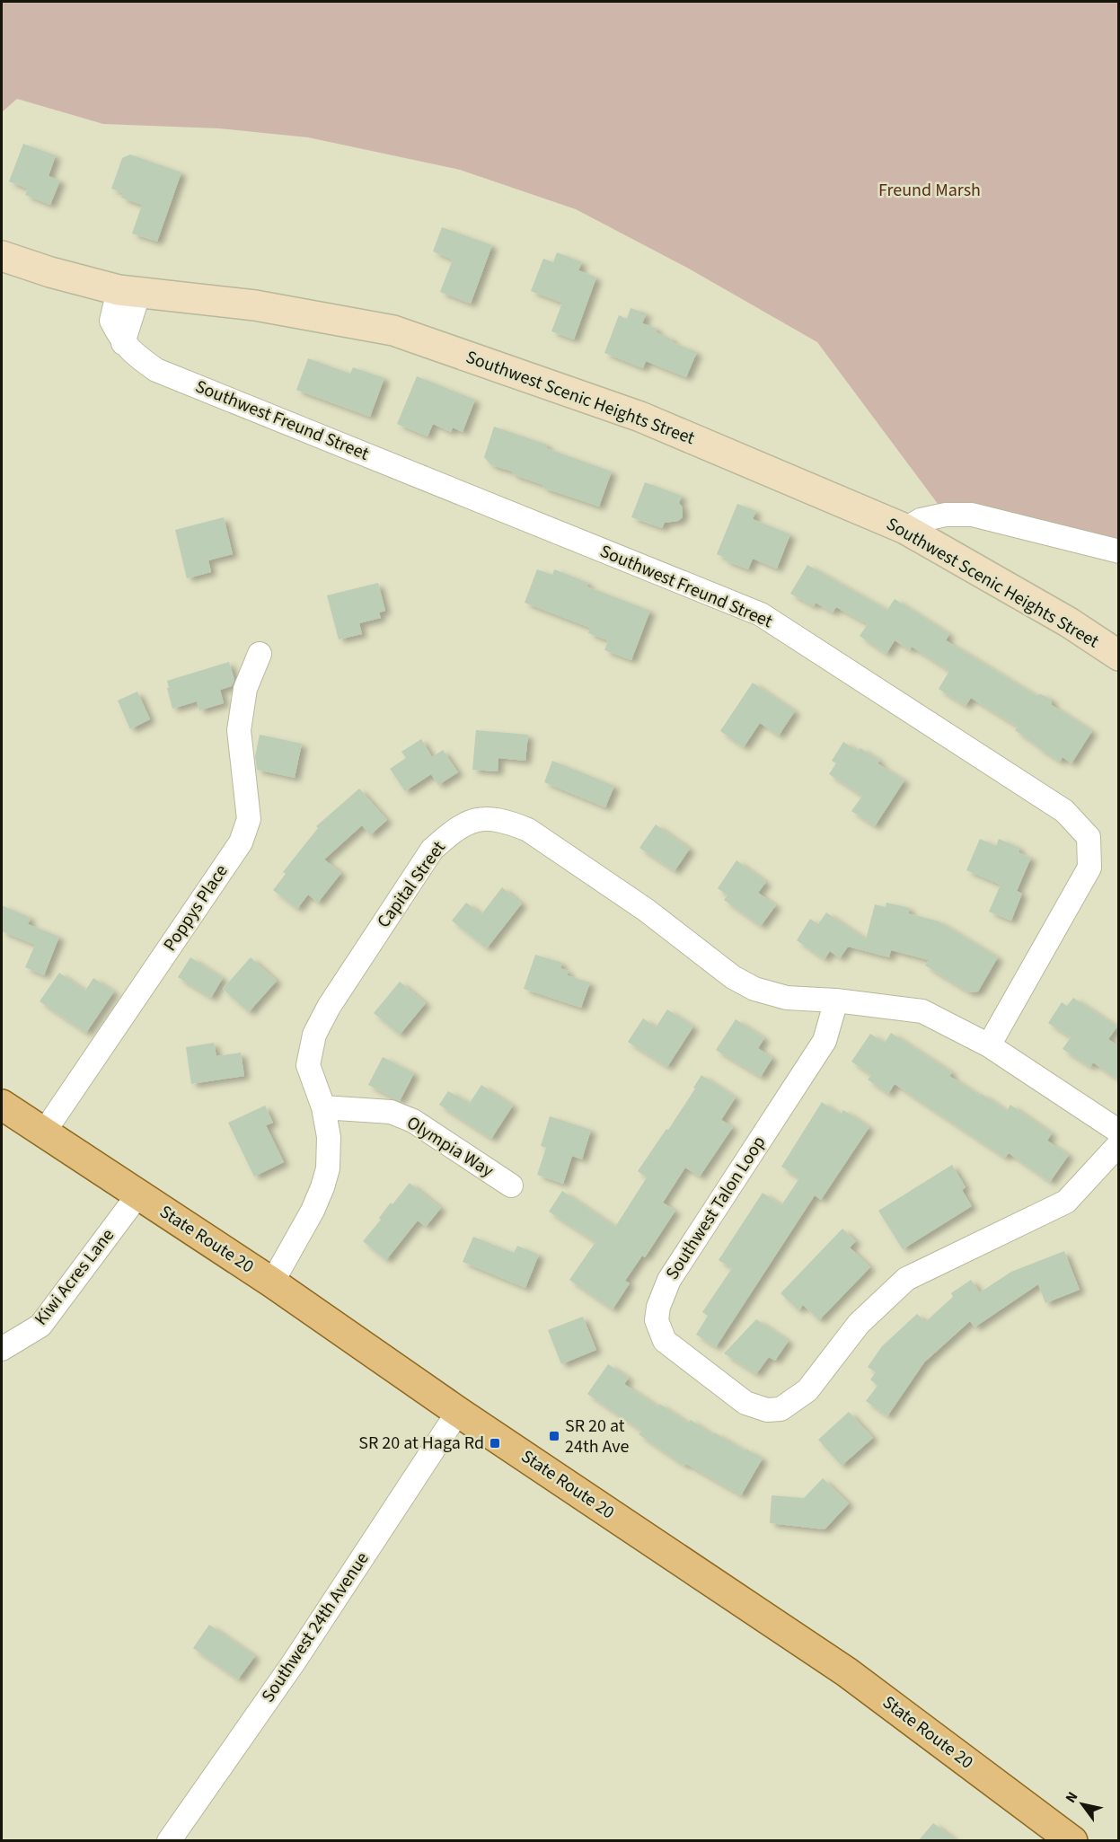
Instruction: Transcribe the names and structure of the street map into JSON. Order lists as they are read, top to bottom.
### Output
{
  "streets": {
    "main road": ["State Route 20"],
    "street": [
      "Southwest Scenic Heights Street",
      "Southwest Freund Street",
      "Capital Street",
      "Poppys Place",
      "Olympia Way",
      "Southwest Talon Loop",
      "Kiwi Acres Lane",
      "Southwest 24th Avenue"
    ]
  },
  "crossings": [
    ["Southwest Scenic Heights Street", "Southwest Freund Street"],
    ["Southwest Freund Street", "Capital Street"],
    ["Capital Street", "Olympia Way"],
    ["Capital Street", "Southwest Talon Loop"],
    ["Capital Street", "State Route 20"],
    ["Poppys Place", "State Route 20"],
    ["State Route 20", "Kiwi Acres Lane"],
    ["State Route 20", "Southwest 24th Avenue"]
  ],
  "parks": ["Freund Marsh"],
  "places": {
    "transit": ["SR 20 at 24th Ave", "SR 20 at Haga Rd"]
  },
  "north": "top left"
}
